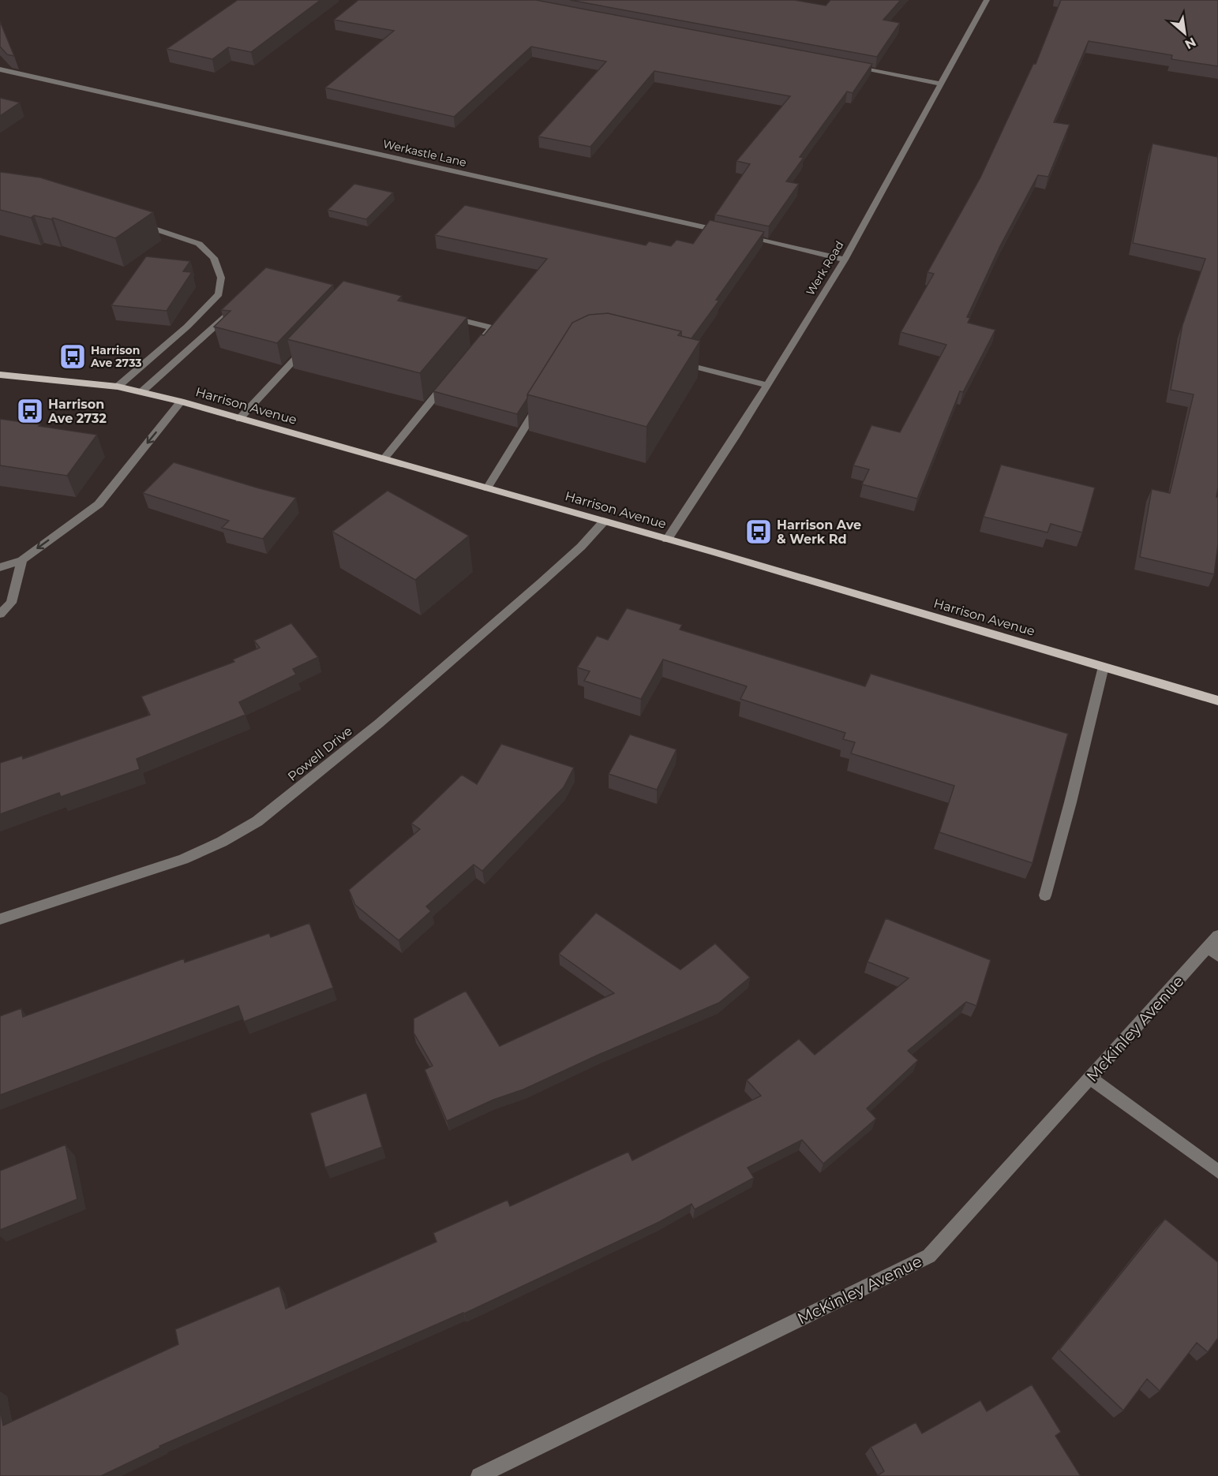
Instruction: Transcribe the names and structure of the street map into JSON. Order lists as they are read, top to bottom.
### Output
{
  "streets": {
    "main road": ["Harrison Avenue"],
    "street": [
      "Werkastle Lane",
      "Werk Road",
      "Powell Drive",
      "McKinley Avenue"
    ]
  },
  "crossings": [
    ["Werk Road", "Harrison Avenue"],
    ["Harrison Avenue", "Powell Drive"]
  ],
  "places": {
    "bus stop": ["Harrison Ave 2733", "Harrison Ave 2732", "Harrison Ave & Werk Rd"]
  },
  "north": "bottom right"
}
